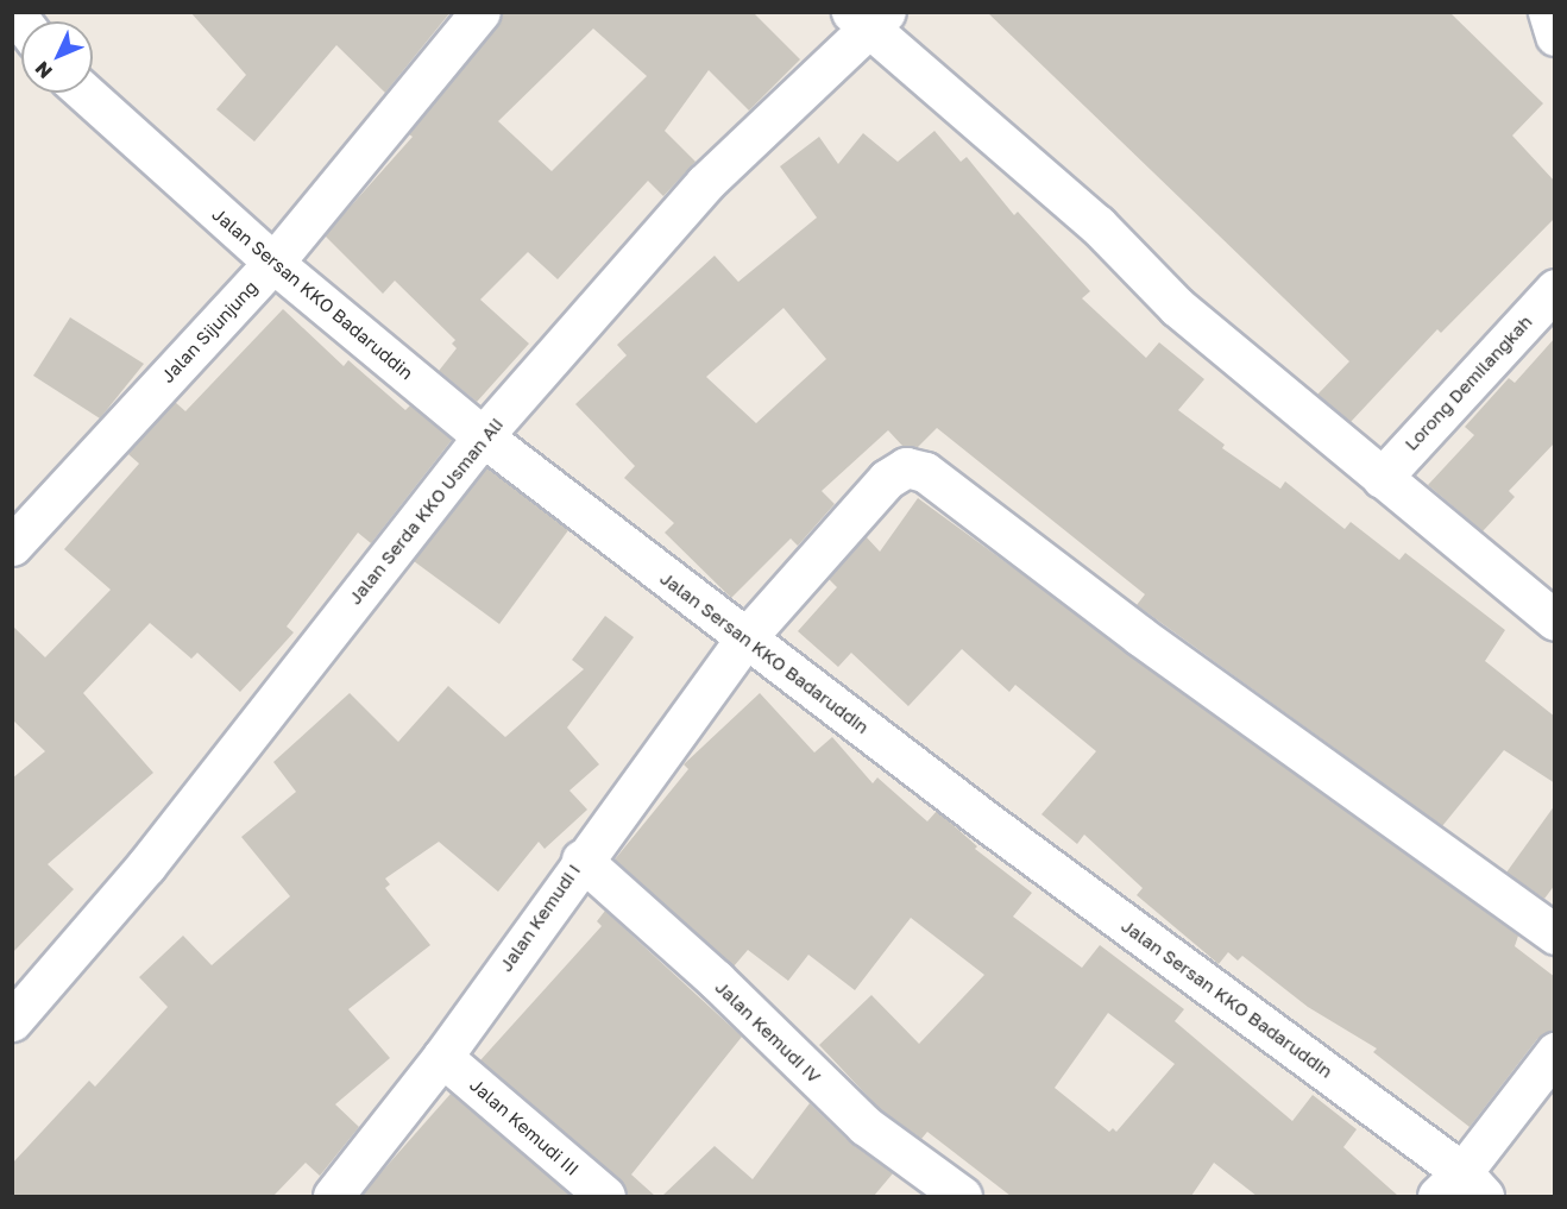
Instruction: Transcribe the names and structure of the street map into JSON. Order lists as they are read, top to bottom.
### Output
{
  "streets": {
    "street": [
      "Jalan Sersan KKO Badaruddin",
      "Jalan Sijunjung",
      "Lorong Demilangkah",
      "Jalan Serda KKO Usman Ali",
      "Jalan Kemudi I",
      "Jalan Kemudi IV",
      "Jalan Kemudi III"
    ]
  },
  "crossings": [
    ["Jalan Sersan KKO Badaruddin", "Jalan Sijunjung"],
    ["Jalan Sersan KKO Badaruddin", "Jalan Serda KKO Usman Ali"],
    ["Jalan Sersan KKO Badaruddin", "Jalan Kemudi I"],
    ["Jalan Kemudi I", "Jalan Kemudi IV"],
    ["Jalan Kemudi I", "Jalan Kemudi III"]
  ],
  "north": "bottom left"
}
